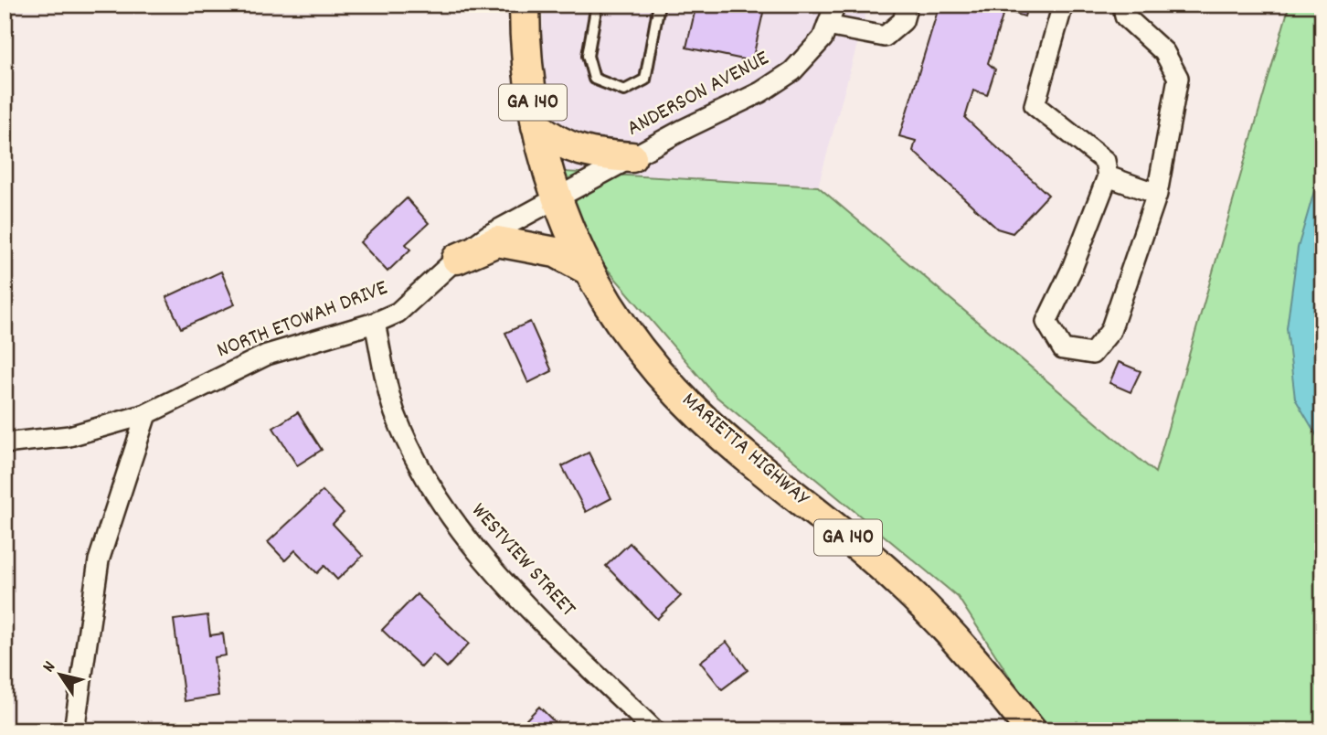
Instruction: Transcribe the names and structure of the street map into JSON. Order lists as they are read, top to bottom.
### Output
{
  "streets": {
    "main road": ["GA 140", "MARIETTA HIGHWAY"],
    "street": ["ANDERSON AVENUE", "NORTH ETOWAH DRIVE", "WESTVIEW STREET"]
  },
  "crossings": [
    ["ANDERSON AVENUE", "NORTH ETOWAH DRIVE"],
    ["ANDERSON AVENUE", "MARIETTA HIGHWAY"],
    ["NORTH ETOWAH DRIVE", "MARIETTA HIGHWAY"],
    ["NORTH ETOWAH DRIVE", "WESTVIEW STREET"]
  ],
  "north": "top left"
}
